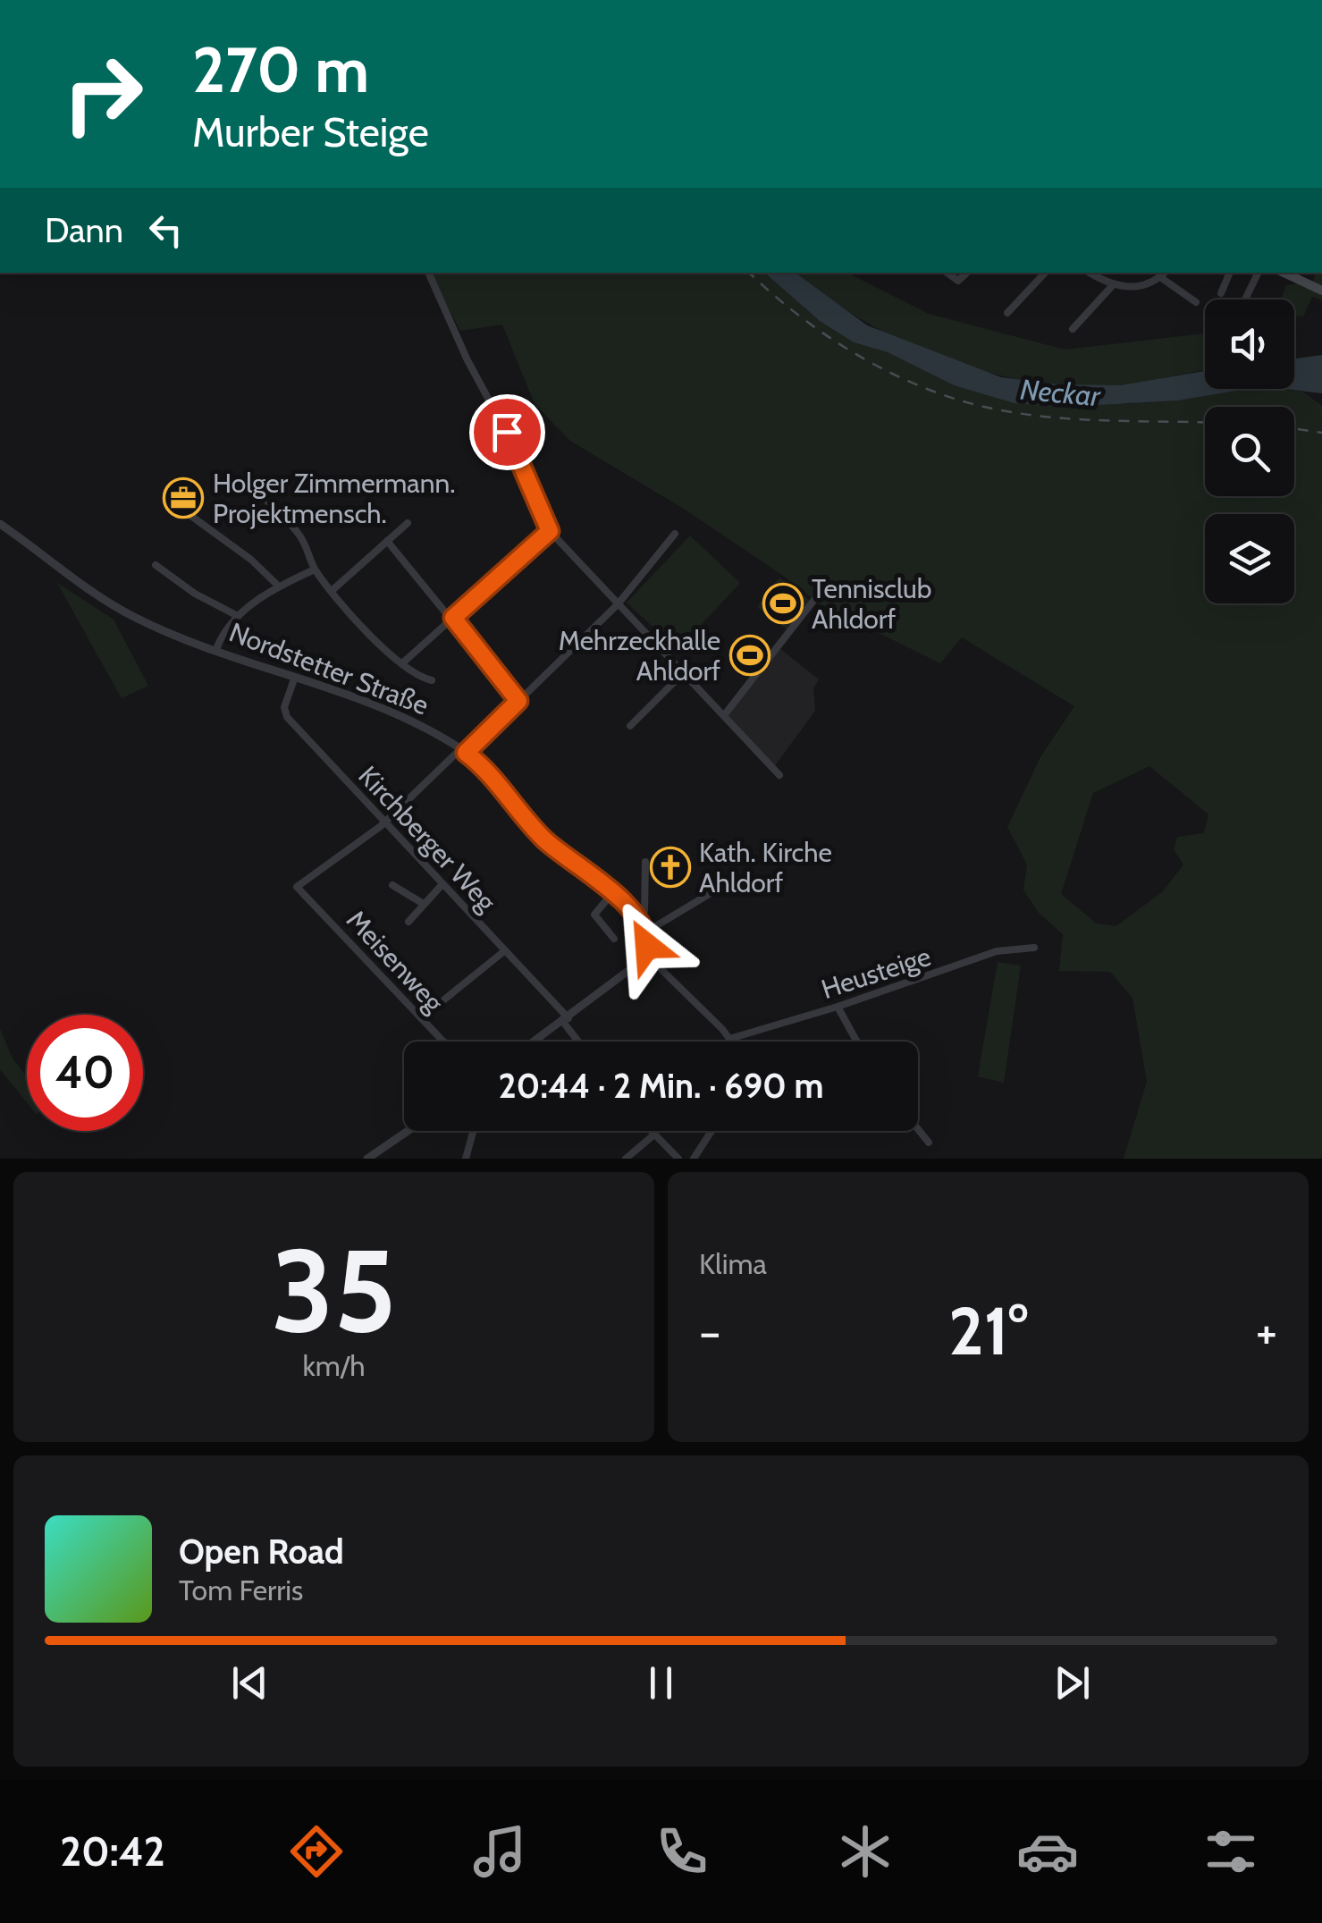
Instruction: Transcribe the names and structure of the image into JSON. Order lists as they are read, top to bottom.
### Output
{
  "streets": {
    "street": [
      "Nordstetter Straße",
      "Kirchberger Weg",
      "Meisenweg",
      "Heusteige"
    ]
  },
  "crossings": [
    ["Nordstetter Straße", "Kirchberger Weg"],
    ["Kirchberger Weg", "Meisenweg"]
  ],
  "water": ["Neckar"],
  "places": {
    "office": ["Holger Zimmermann. Projektmensch."],
    "sports": ["Tennisclub Ahldorf", "Mehrzeckhalle Ahldorf"],
    "church": ["Kath. Kirche Ahldorf"]
  },
  "page": {
    "turn": ["270 m", "Murber Steige"],
    "then": "Dann",
    "limit": "40",
    "trip": "20:44 · 2 Min. · 690 m",
    "tile": [
      ["35", "km/h"],
      "Klima"
    ],
    "heat": ["−", "21°", "+"],
    "song": ["Open Road", "Tom Ferris"],
    "tabs": "20:42"
  }
}
